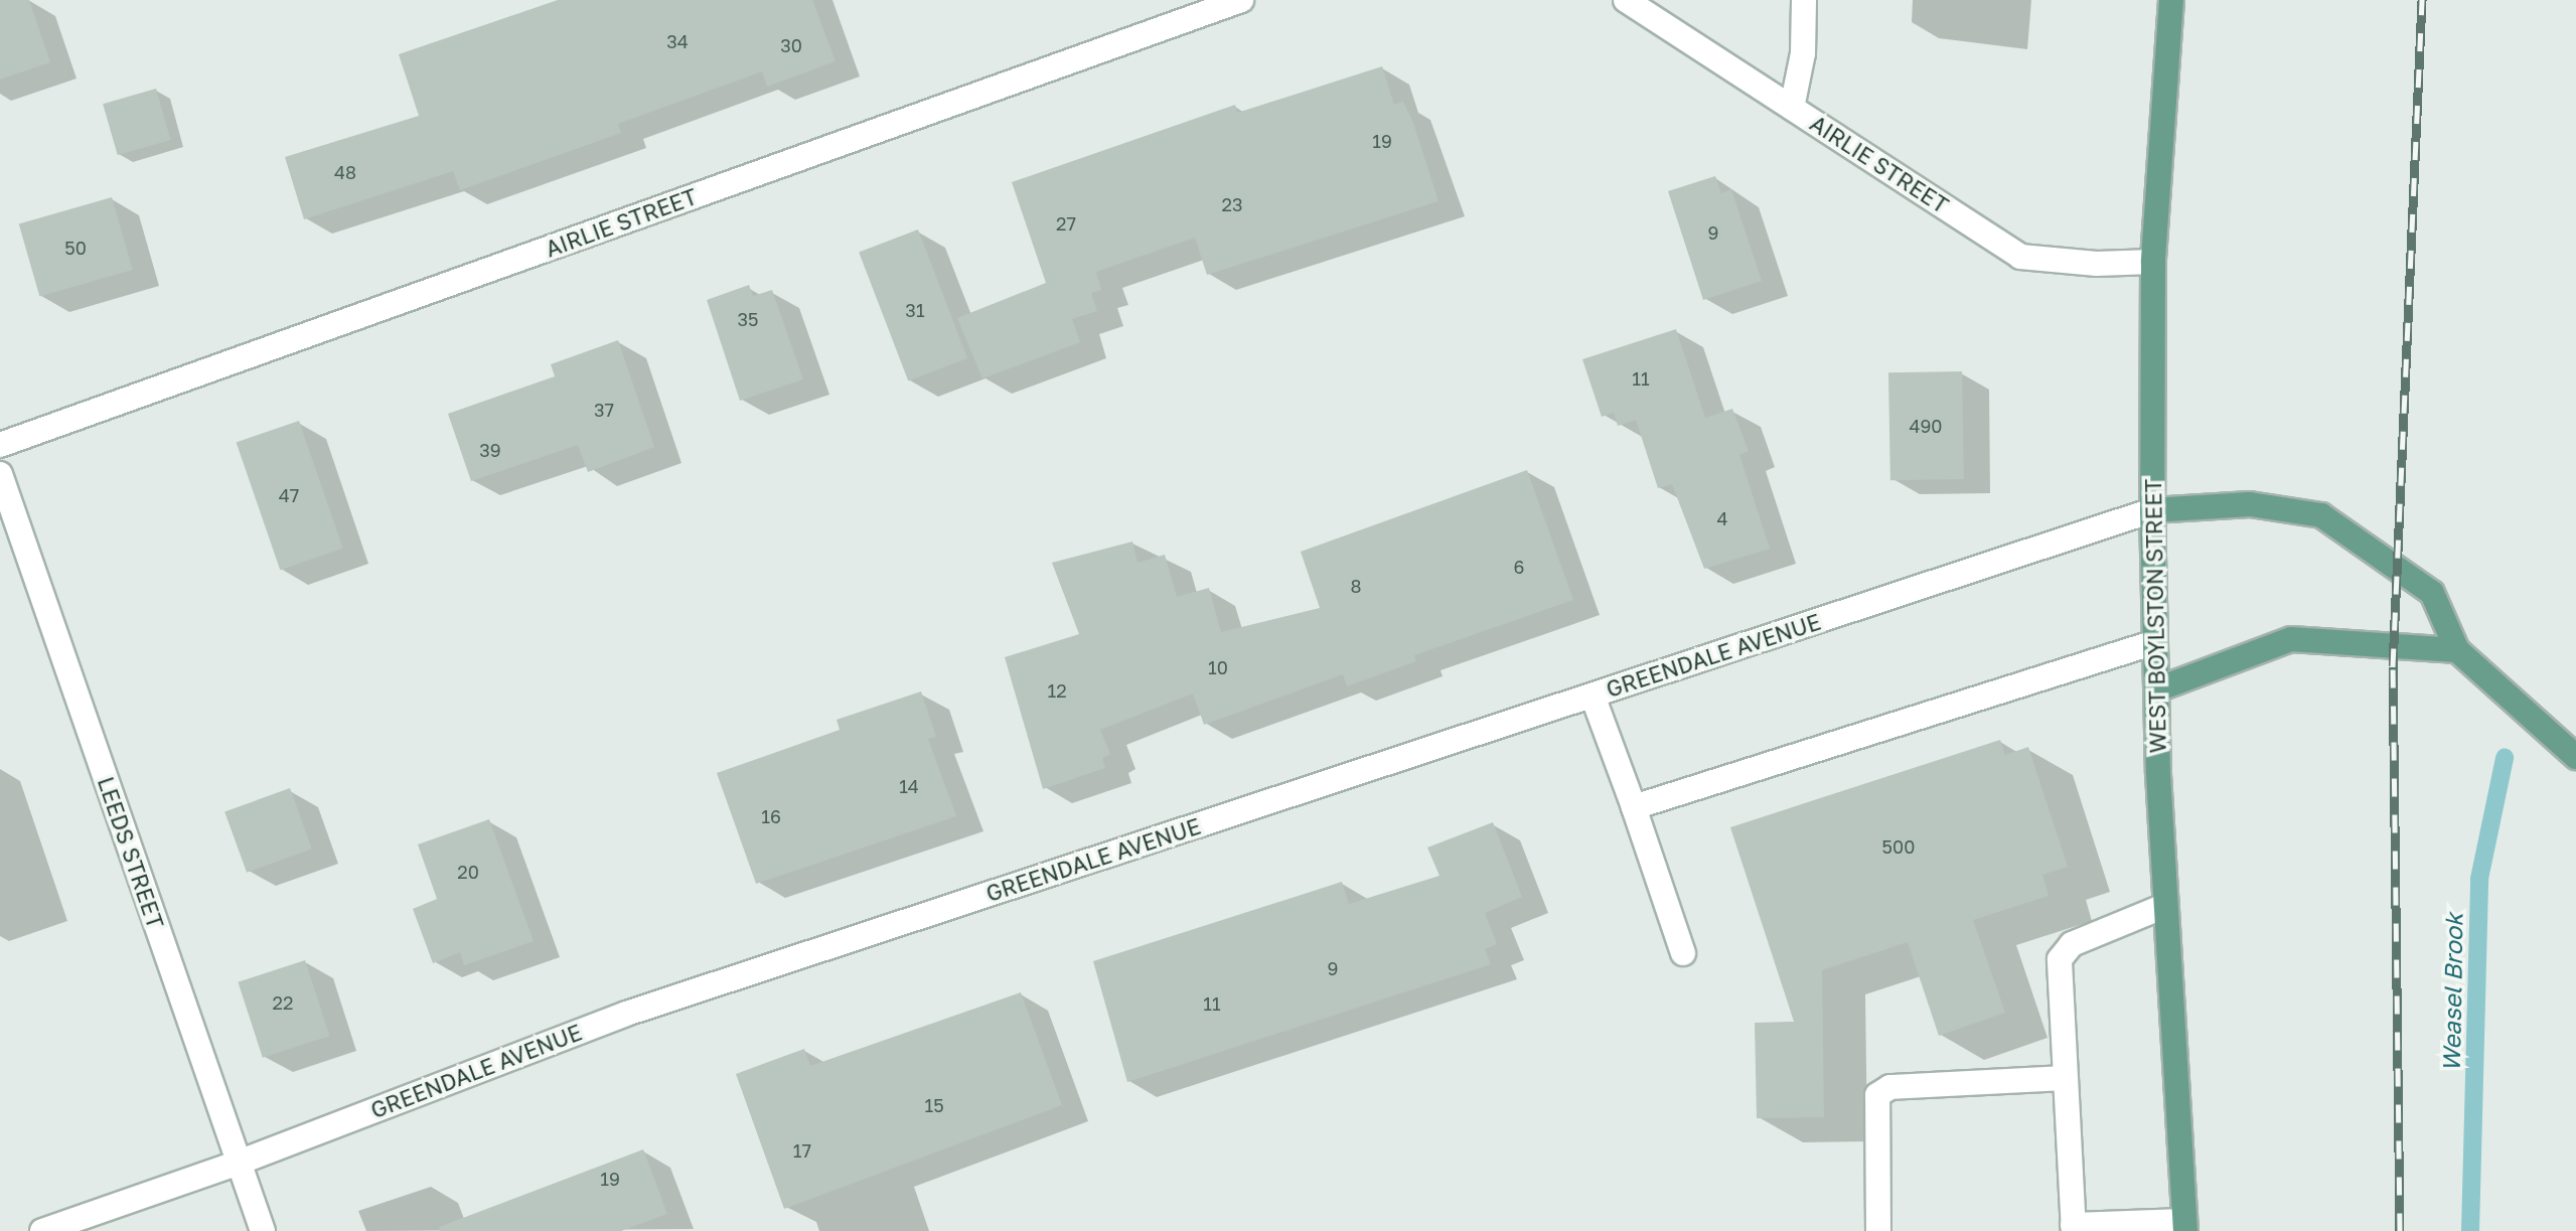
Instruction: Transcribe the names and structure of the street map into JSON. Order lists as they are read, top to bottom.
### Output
{
  "streets": {
    "main road": ["WEST BOYLSTON STREET"],
    "street": ["AIRLIE STREET", "GREENDALE AVENUE", "LEEDS STREET"]
  },
  "crossings": [
    ["AIRLIE STREET", "WEST BOYLSTON STREET"],
    ["WEST BOYLSTON STREET", "GREENDALE AVENUE"],
    ["GREENDALE AVENUE", "LEEDS STREET"]
  ],
  "water": ["Weasel Brook"],
  "house_numbers": [
    "34",
    "30",
    "19",
    "48",
    "23",
    "27",
    "9",
    "50",
    "31",
    "35",
    "11",
    "37",
    "490",
    "39",
    "47",
    "4",
    "6",
    "8",
    "10",
    "12",
    "14",
    "16",
    "500",
    "20",
    "9",
    "22",
    "11",
    "15",
    "17",
    "19"
  ]
}
